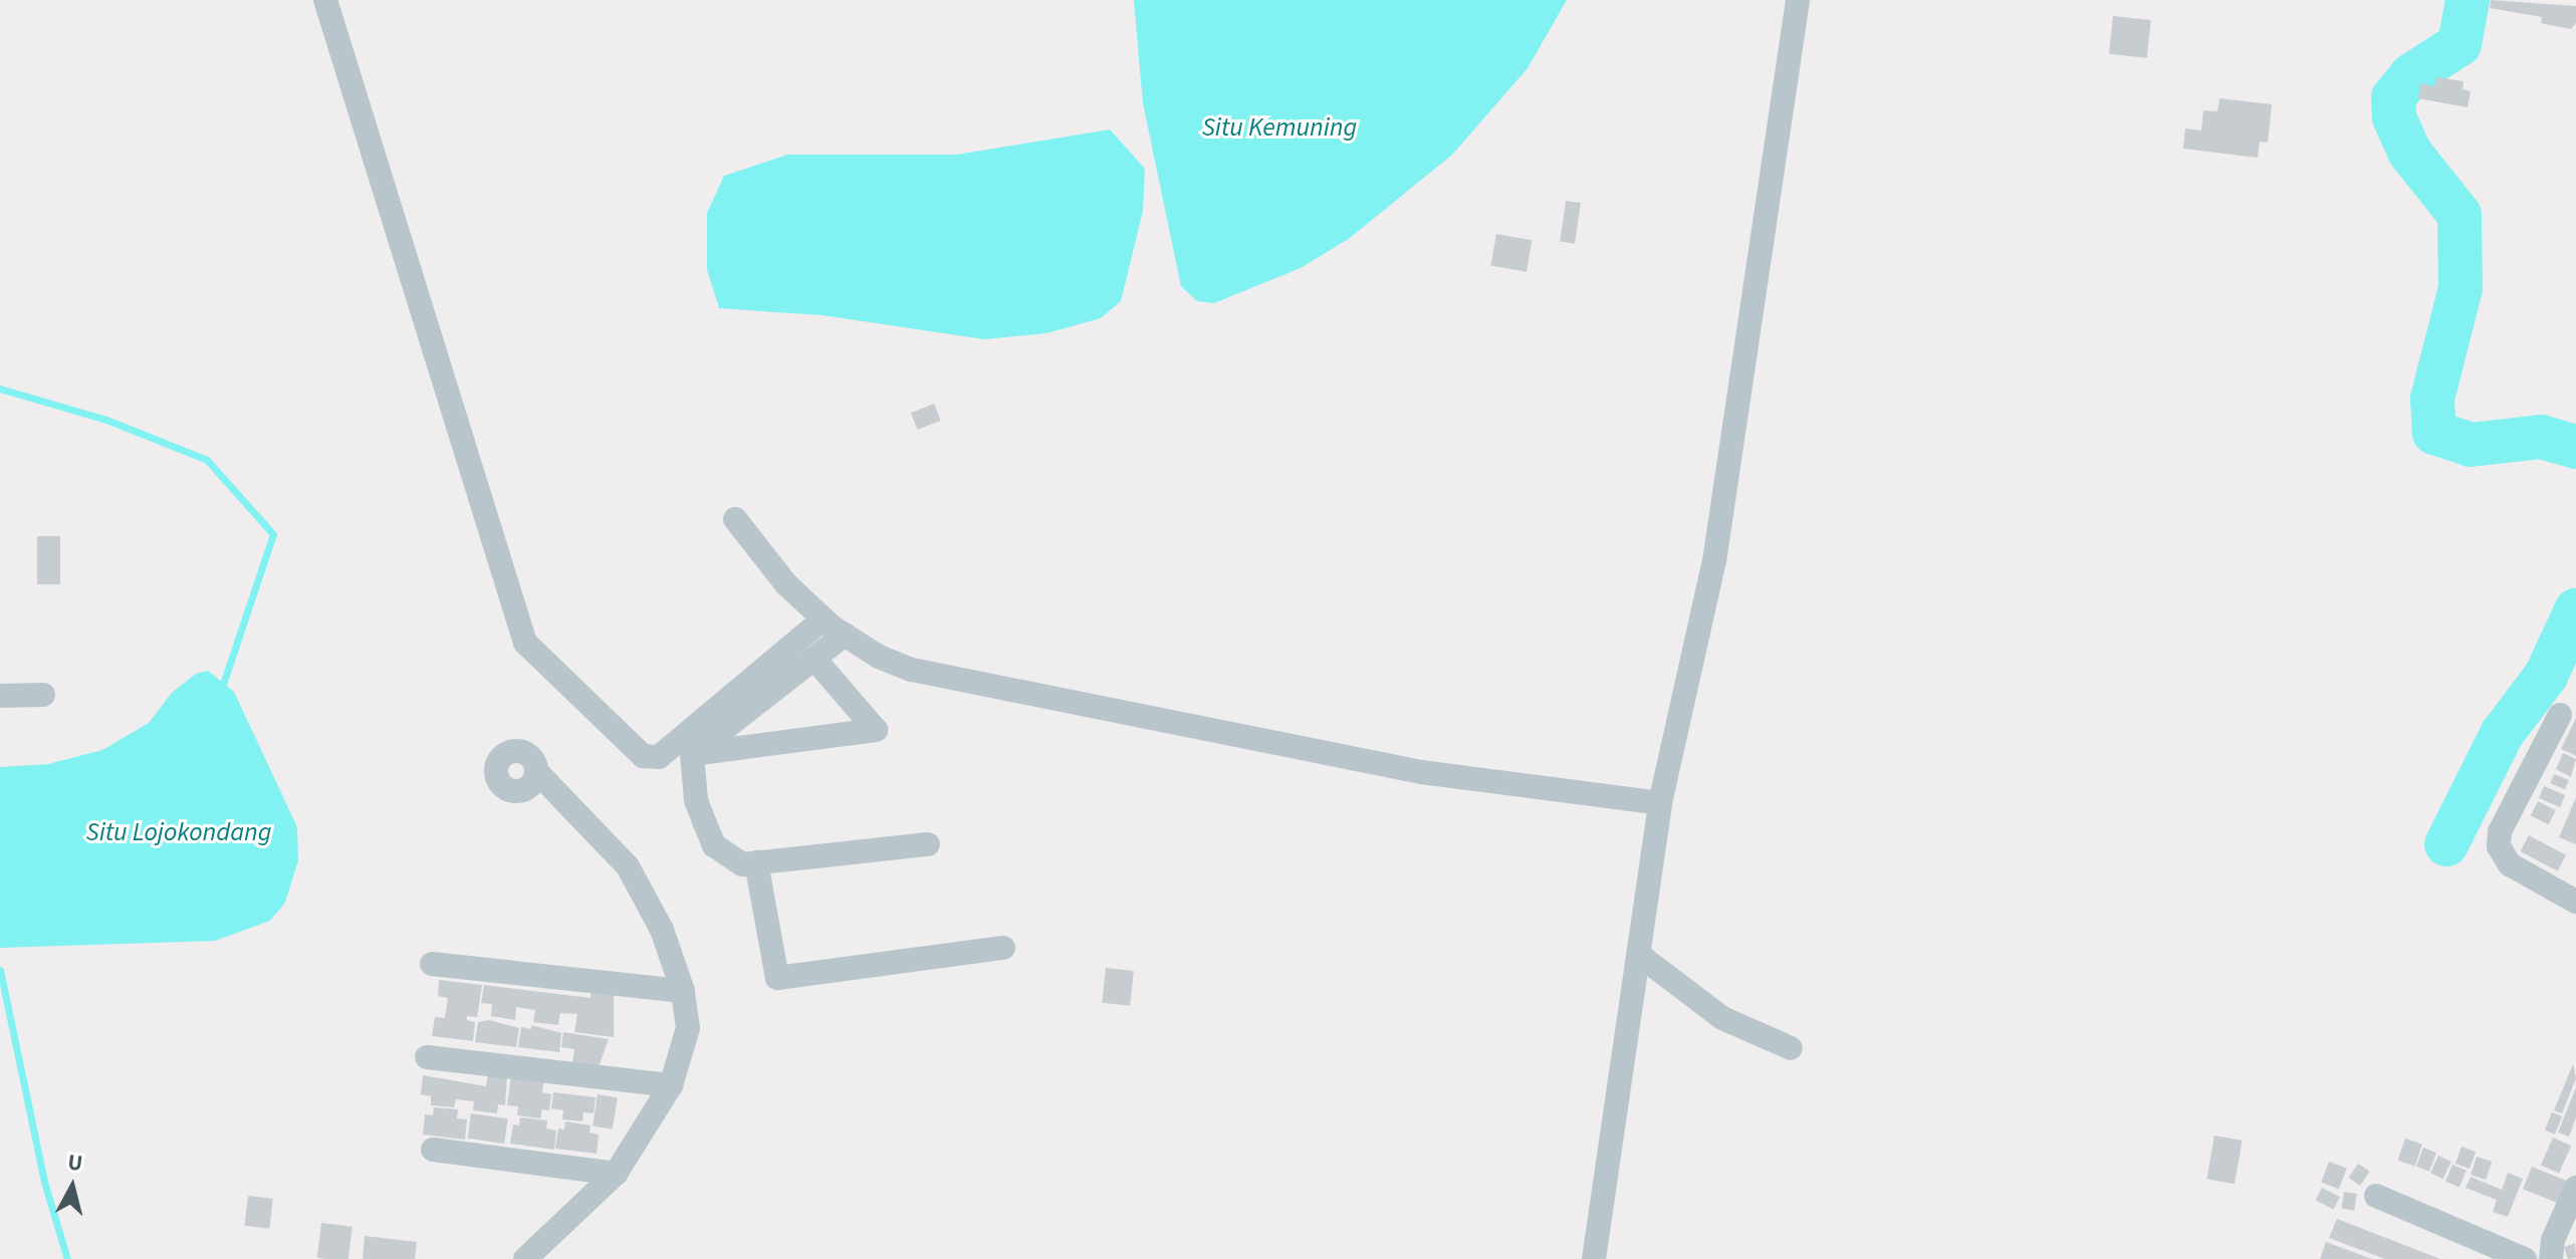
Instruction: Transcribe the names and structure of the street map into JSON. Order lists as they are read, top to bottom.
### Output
{
  "water": ["Situ Kemuning", "Situ Lojokondang"],
  "north": "top"
}
